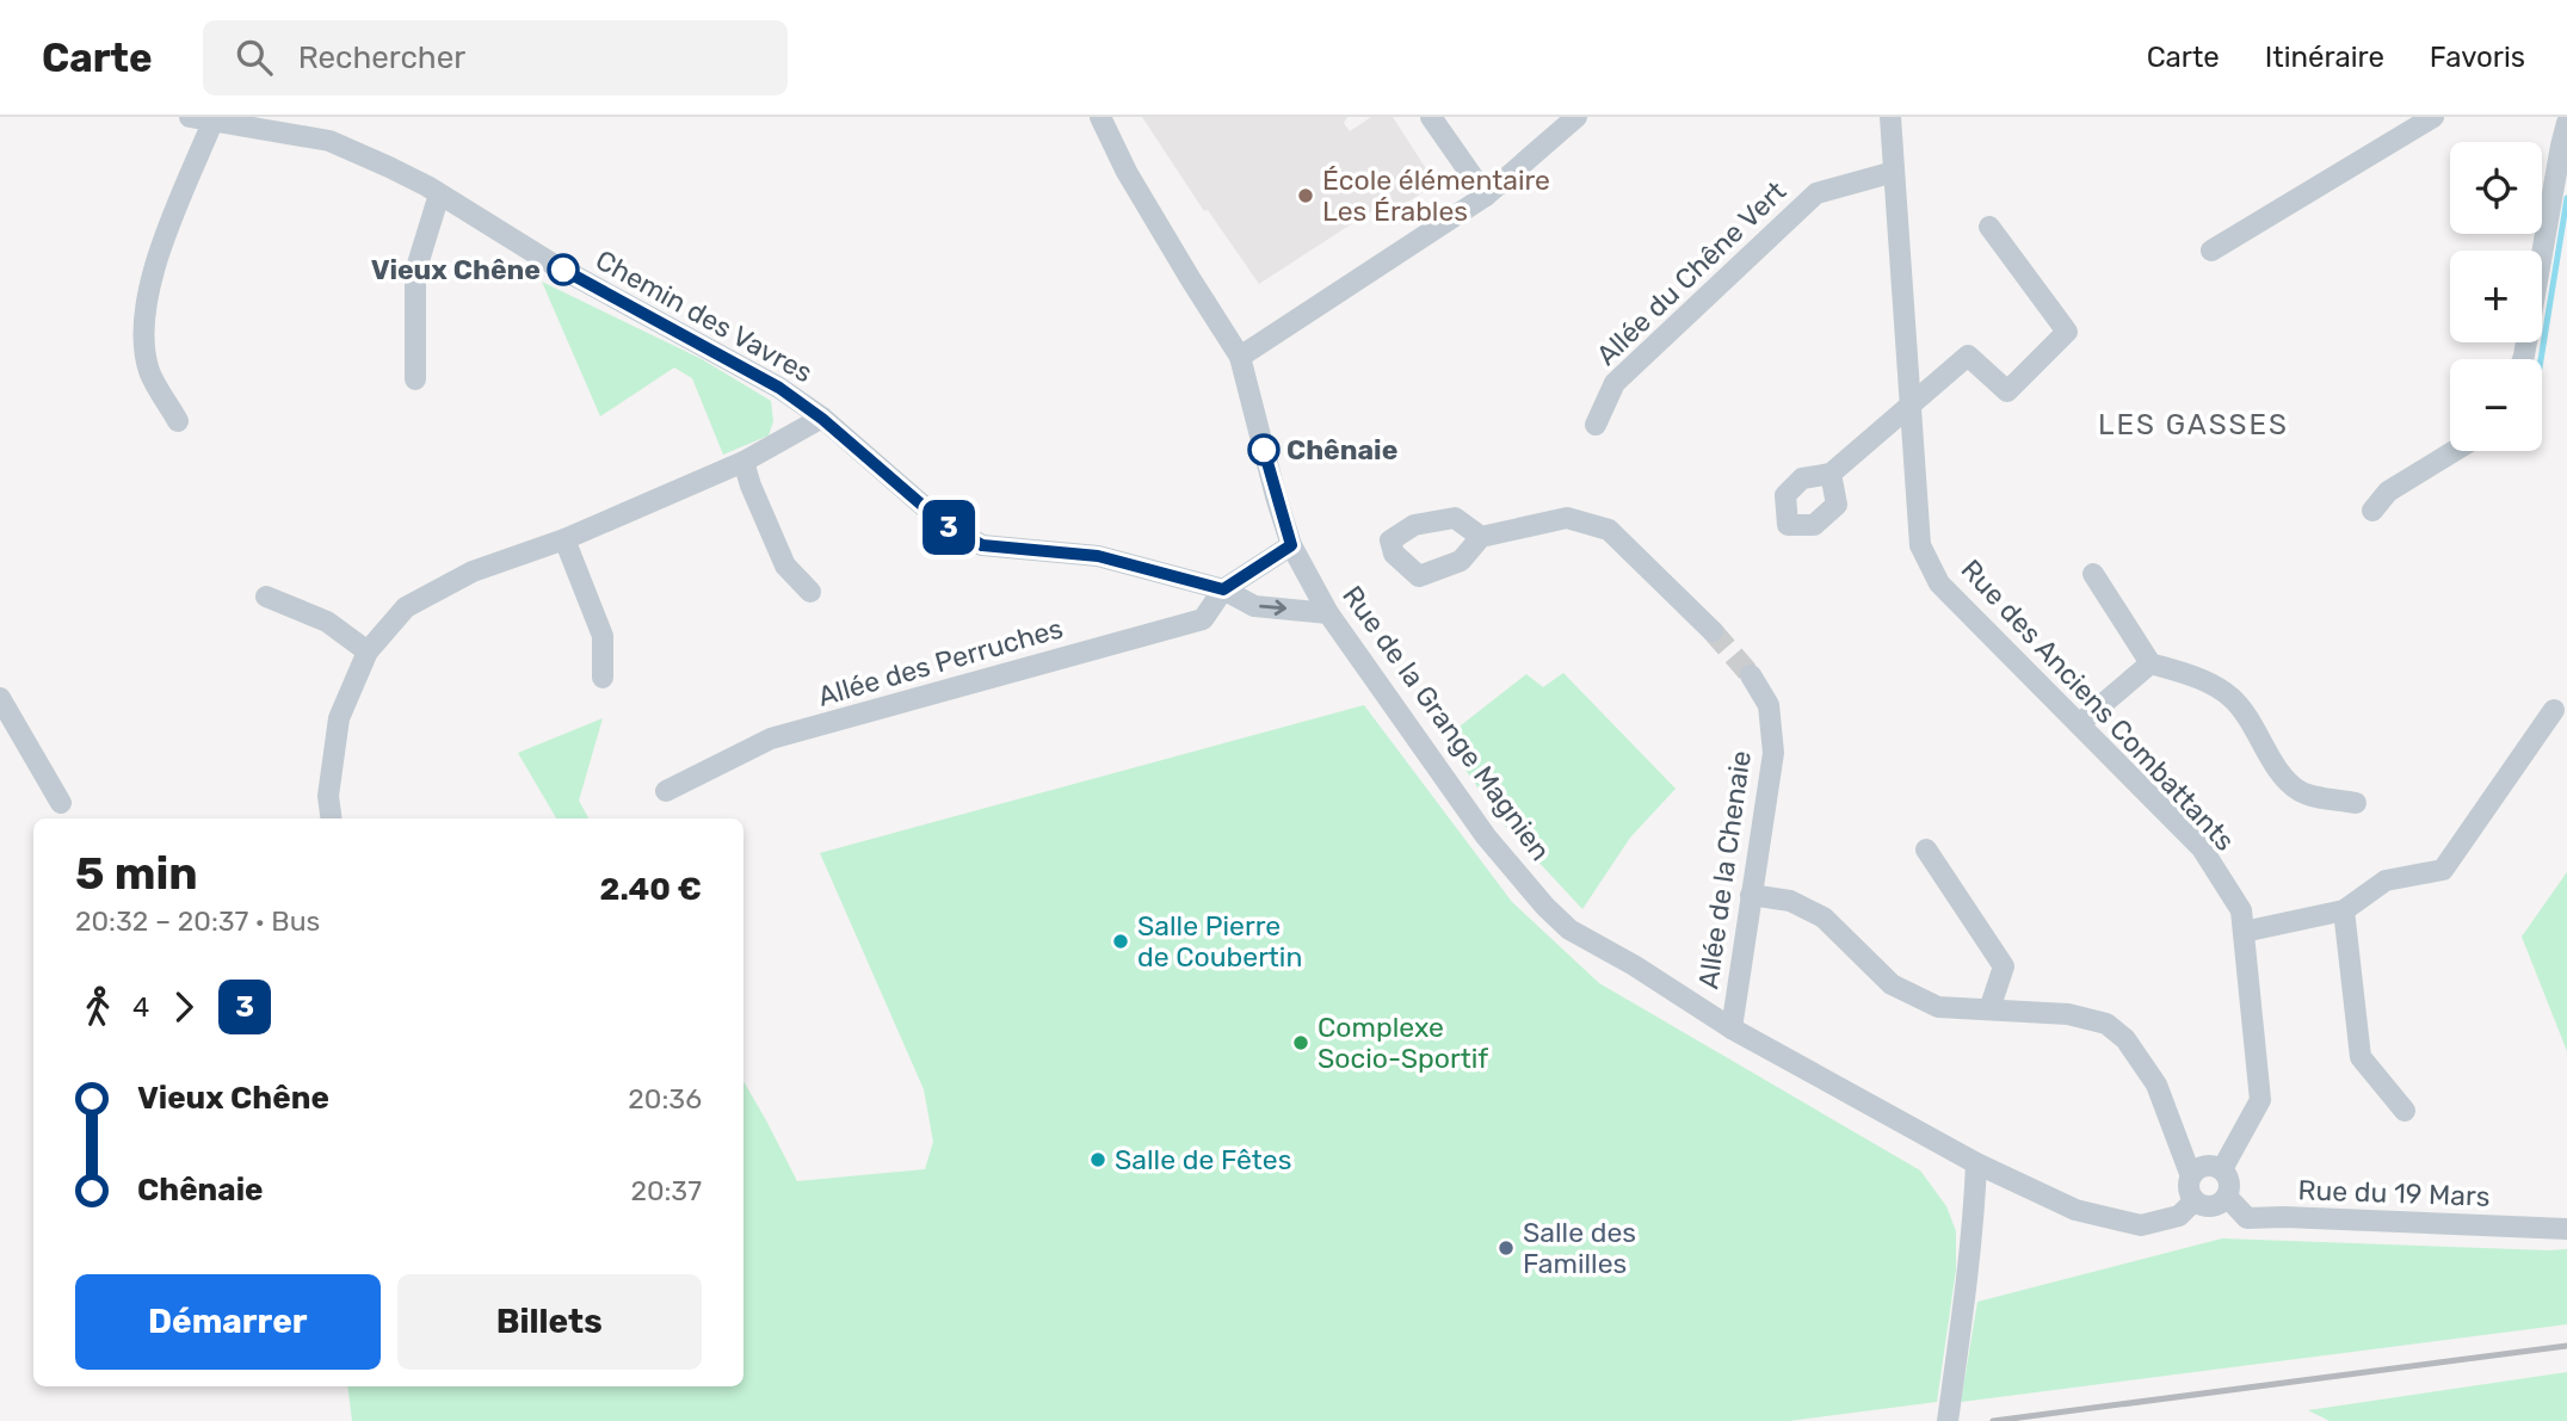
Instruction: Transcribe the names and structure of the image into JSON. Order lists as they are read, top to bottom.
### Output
{
  "streets": {
    "street": [
      "Allée du Chêne Vert",
      "Chemin des Vavres",
      "Allée des Perruches",
      "Rue des Anciens Combattants",
      "Rue de la Grange Magnien",
      "Allée de la Chenaie",
      "Rue du 19 Mars"
    ]
  },
  "crossings": [
    ["Allée du Chêne Vert", "Rue des Anciens Combattants"],
    ["Chemin des Vavres", "Allée des Perruches"],
    ["Chemin des Vavres", "Rue de la Grange Magnien"],
    ["Rue des Anciens Combattants", "Rue du 19 Mars"],
    ["Rue de la Grange Magnien", "Allée de la Chenaie"]
  ],
  "districts": ["LES GASSES"],
  "places": [
    "École élémentaire Les Érables",
    "Vieux Chêne",
    "Chênaie",
    "Salle Pierre de Coubertin",
    "Complexe Socio-Sportif",
    "Salle de Fêtes",
    "Salle des Familles"
  ],
  "lines": ["bus line 3"],
  "page": {
    "header": "Carte",
    "search": "Rechercher",
    "nav": ["Carte", "Itinéraire", "Favoris"],
    "on_map": "3",
    "map_buttons": ["+", "−"],
    "heading": ["5 min", "20:32 – 20:37 · Bus", "2.40 €"],
    "legs": ["4", "3"],
    "list": [
      {
        "name": "Vieux Chêne",
        "value": "20:36"
      },
      {
        "name": "Chênaie",
        "value": "20:37"
      }
    ],
    "buttons": ["Démarrer", "Billets"]
  }
}
